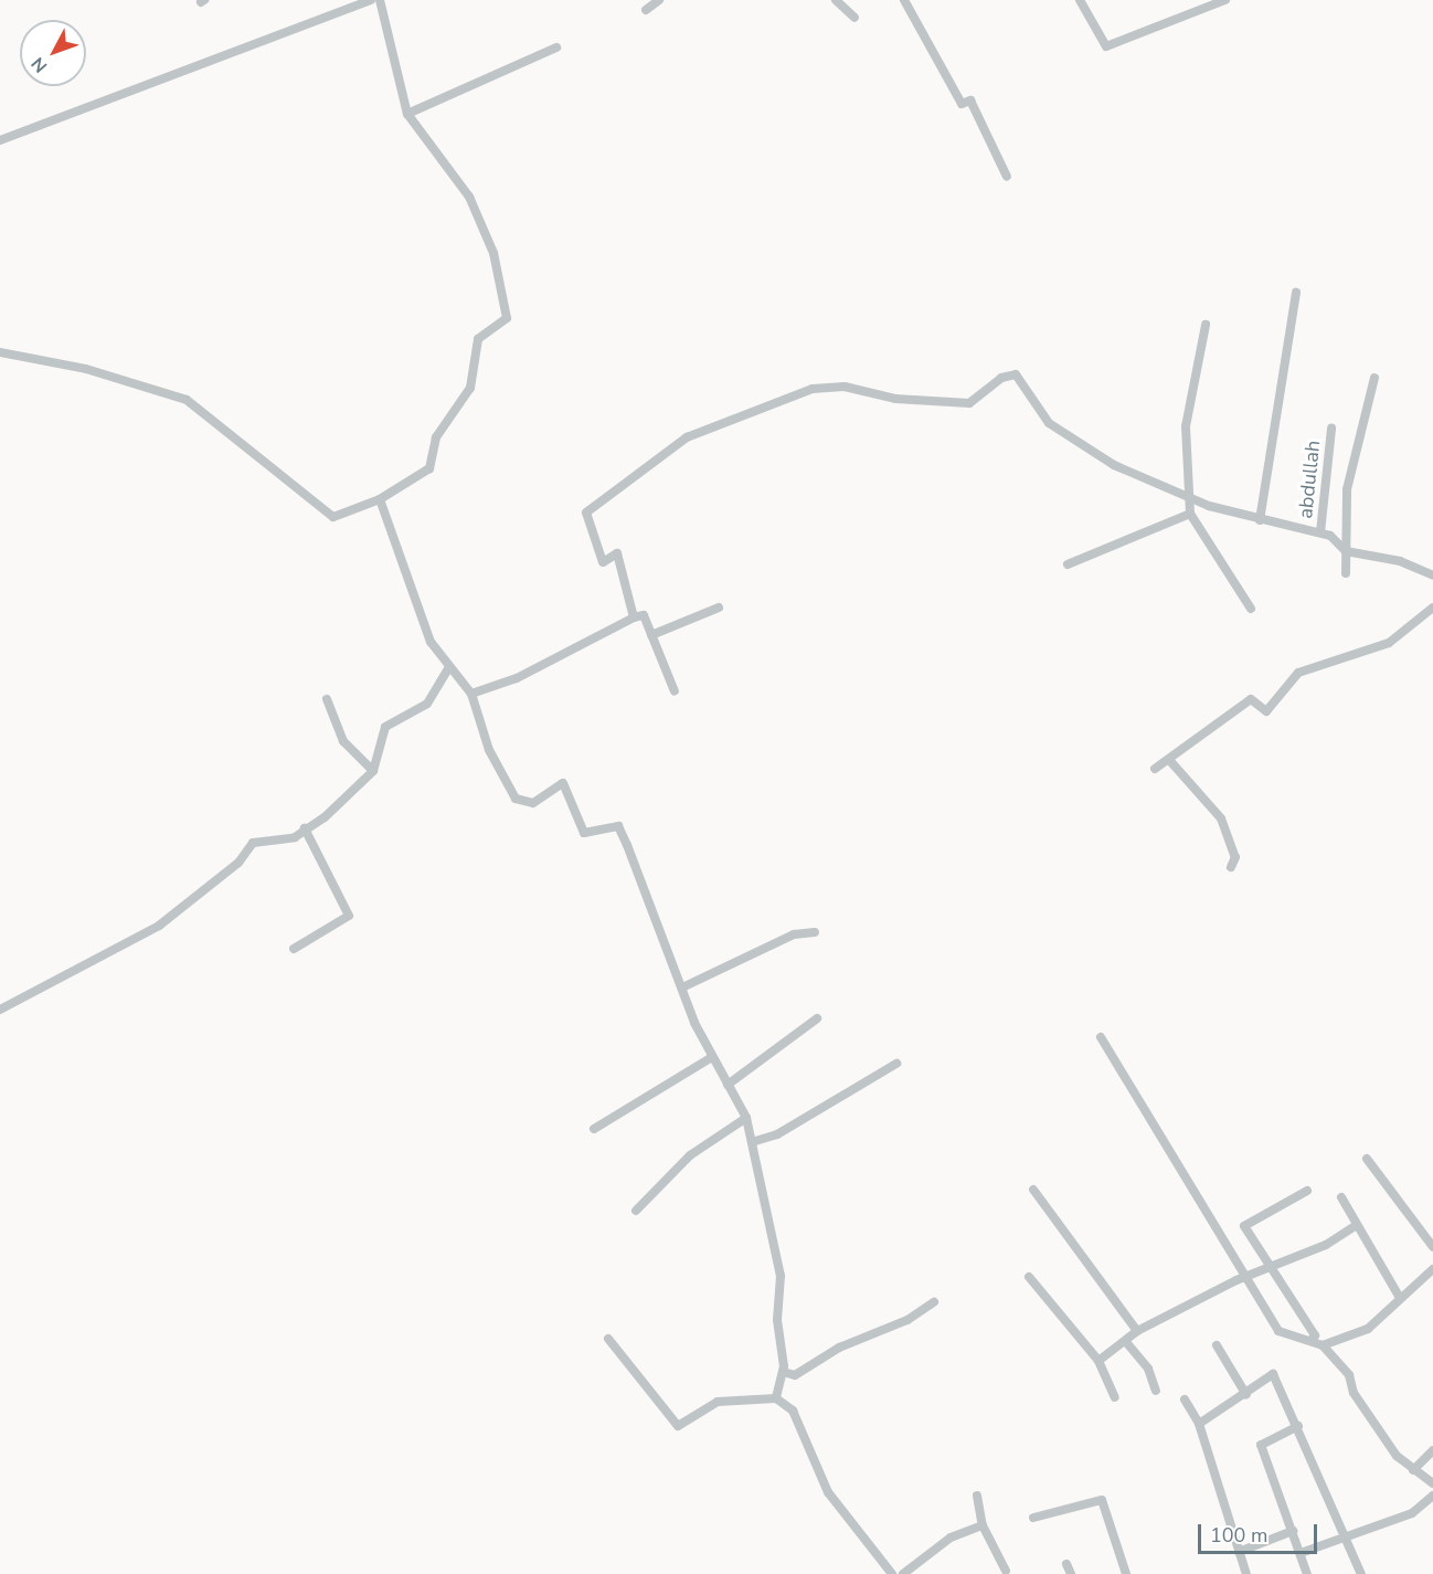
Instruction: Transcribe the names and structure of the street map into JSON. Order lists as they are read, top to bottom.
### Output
{
  "streets": {
    "street": ["abdullah"]
  },
  "scale_bar": "100 m",
  "north": "bottom left"
}
